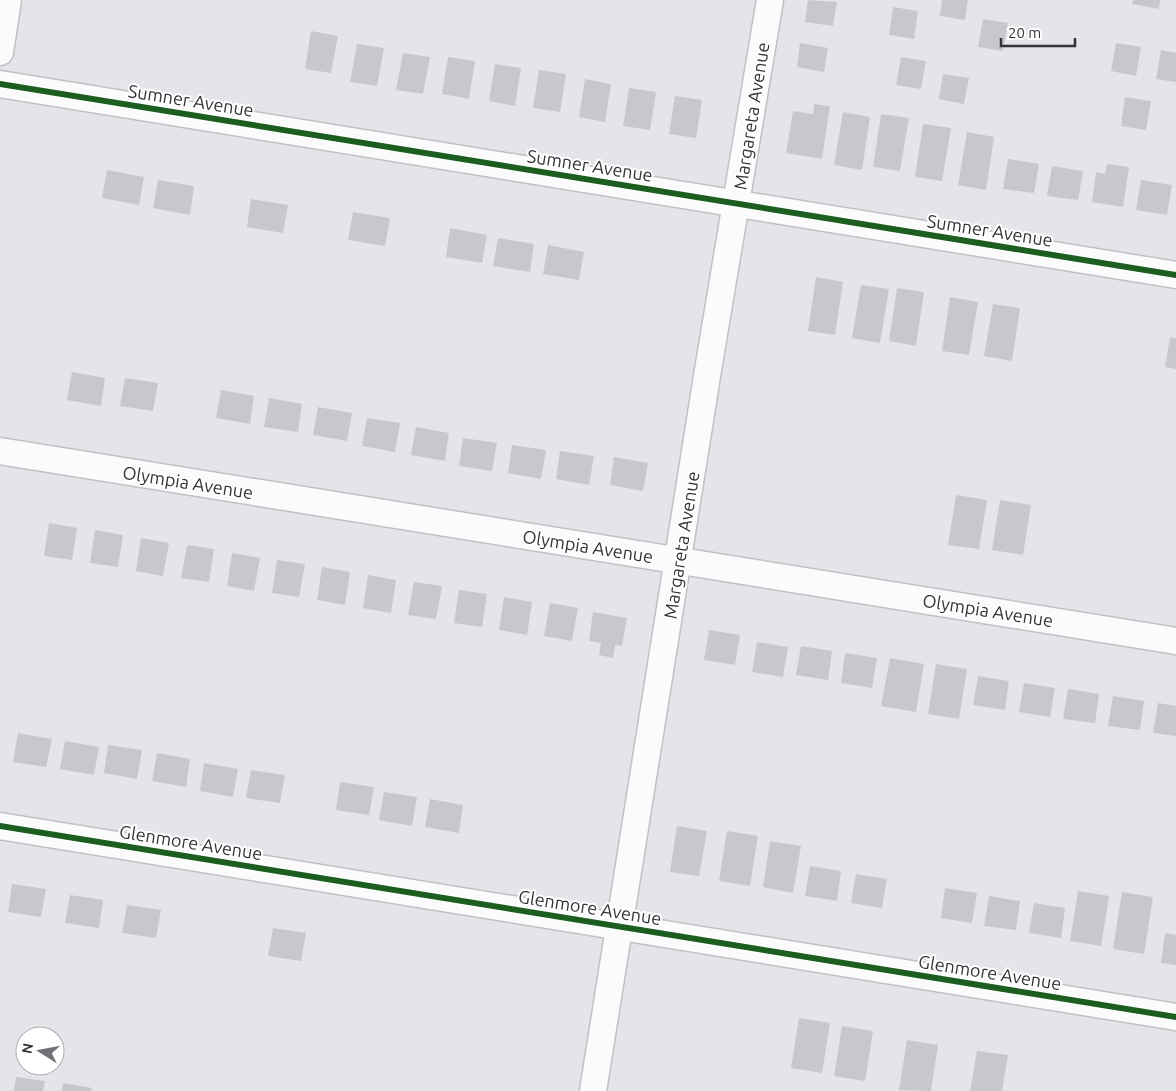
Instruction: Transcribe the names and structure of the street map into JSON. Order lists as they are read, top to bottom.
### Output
{
  "streets": {
    "street": [
      "Sumner Avenue",
      "Margareta Avenue",
      "Olympia Avenue",
      "Glenmore Avenue"
    ]
  },
  "crossings": [
    ["Sumner Avenue", "Margareta Avenue"],
    ["Margareta Avenue", "Olympia Avenue"],
    ["Margareta Avenue", "Glenmore Avenue"]
  ],
  "scale_bar": "20 m",
  "north": "left"
}
